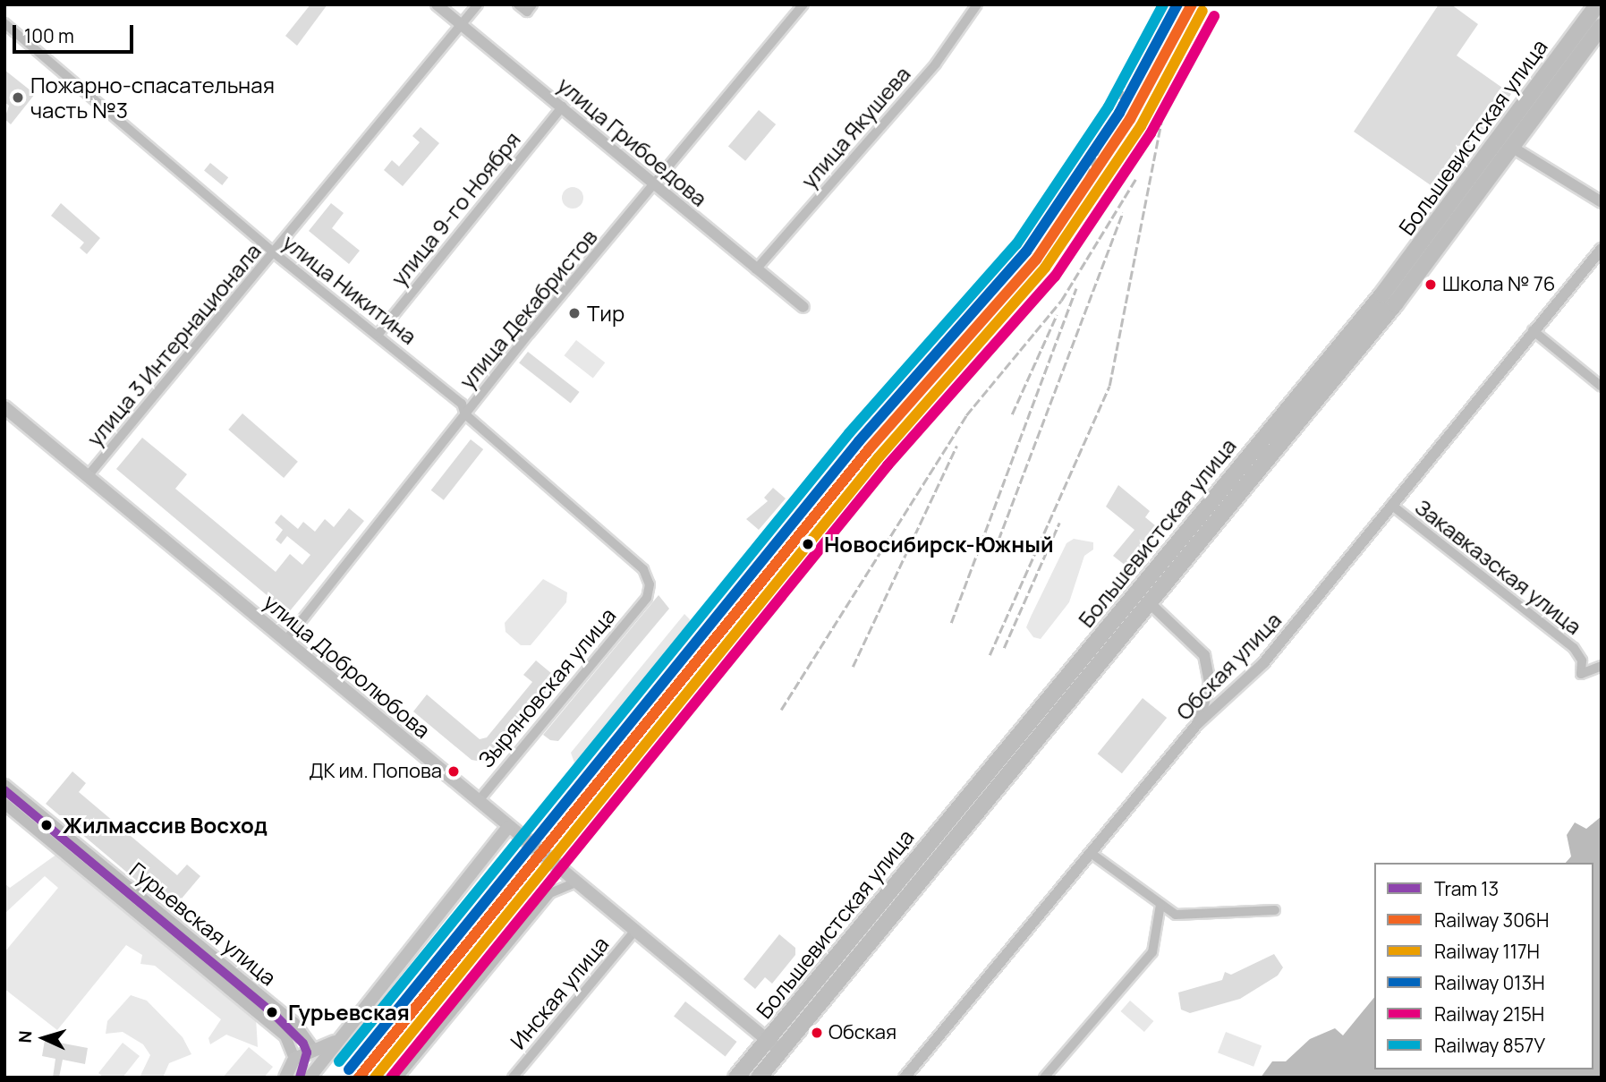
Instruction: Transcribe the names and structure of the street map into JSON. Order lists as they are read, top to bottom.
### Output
{
  "streets": {
    "highway": ["Большевистская улица"],
    "main road": ["улица Добролюбова"],
    "street": [
      "улица Якушева",
      "улица Грибоедова",
      "улица 9-го Ноября",
      "улица Никитина",
      "улица Декабристов",
      "улица 3 Интернационала",
      "Закавказская улица",
      "Обская улица",
      "Зыряновская улица",
      "Гурьевская улица",
      "Инская улица"
    ]
  },
  "crossings": [
    ["улица Якушева", "улица Грибоедова"],
    ["Большевистская улица", "улица Добролюбова"],
    ["улица Грибоедова", "улица 9-го Ноября"],
    ["улица Грибоедова", "улица Декабристов"],
    ["улица Грибоедова", "улица 3 Интернационала"],
    ["улица 9-го Ноября", "улица Никитина"],
    ["улица Никитина", "улица Декабристов"],
    ["улица Никитина", "улица 3 Интернационала"],
    ["улица Никитина", "Зыряновская улица"],
    ["улица Декабристов", "улица Добролюбова"],
    ["улица 3 Интернационала", "улица Добролюбова"],
    ["Закавказская улица", "Обская улица"],
    ["улица Добролюбова", "Зыряновская улица"],
    ["улица Добролюбова", "Инская улица"]
  ],
  "places": [
    "Пожарно-спасательная часть №3",
    "Школа № 76",
    "Тир",
    "Новосибирск-Южный",
    "ДК им. Попова",
    "Жилмассив Восход",
    "Гурьевская",
    "Обская"
  ],
  "lines": [
    "rail line 306Н",
    "rail line 013Н",
    "rail line 857У",
    "rail line 117Н",
    "rail line 215Н",
    "tram line 13"
  ],
  "legend": [
    "Tram 13",
    "Railway 306Н",
    "Railway 117Н",
    "Railway 013Н",
    "Railway 215Н",
    "Railway 857У"
  ],
  "scale_bar": "100 m",
  "north": "left"
}
